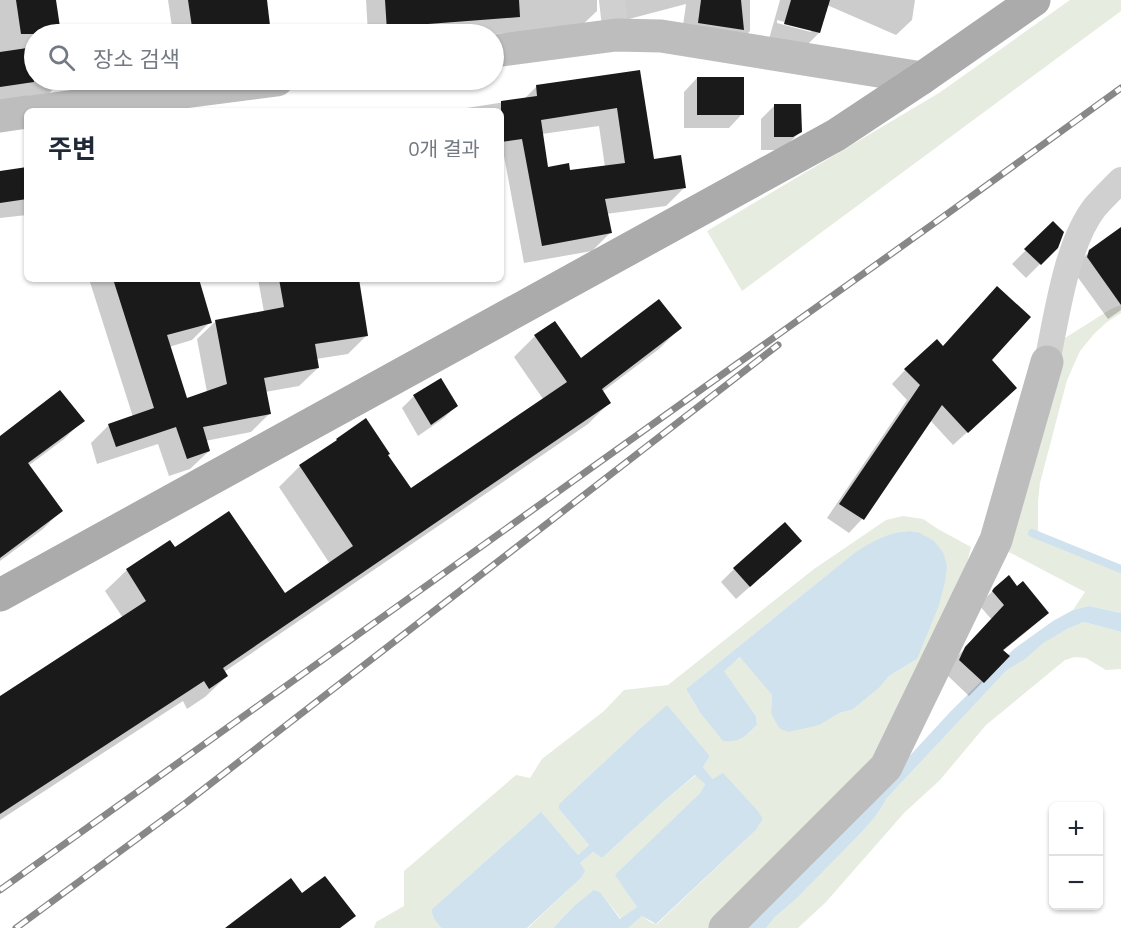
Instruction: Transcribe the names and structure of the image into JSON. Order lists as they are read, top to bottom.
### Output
{
  "page": {
    "search": "장소 검색",
    "heading": ["주변", "0개 결과"],
    "map_buttons": ["+", "−"]
  }
}
